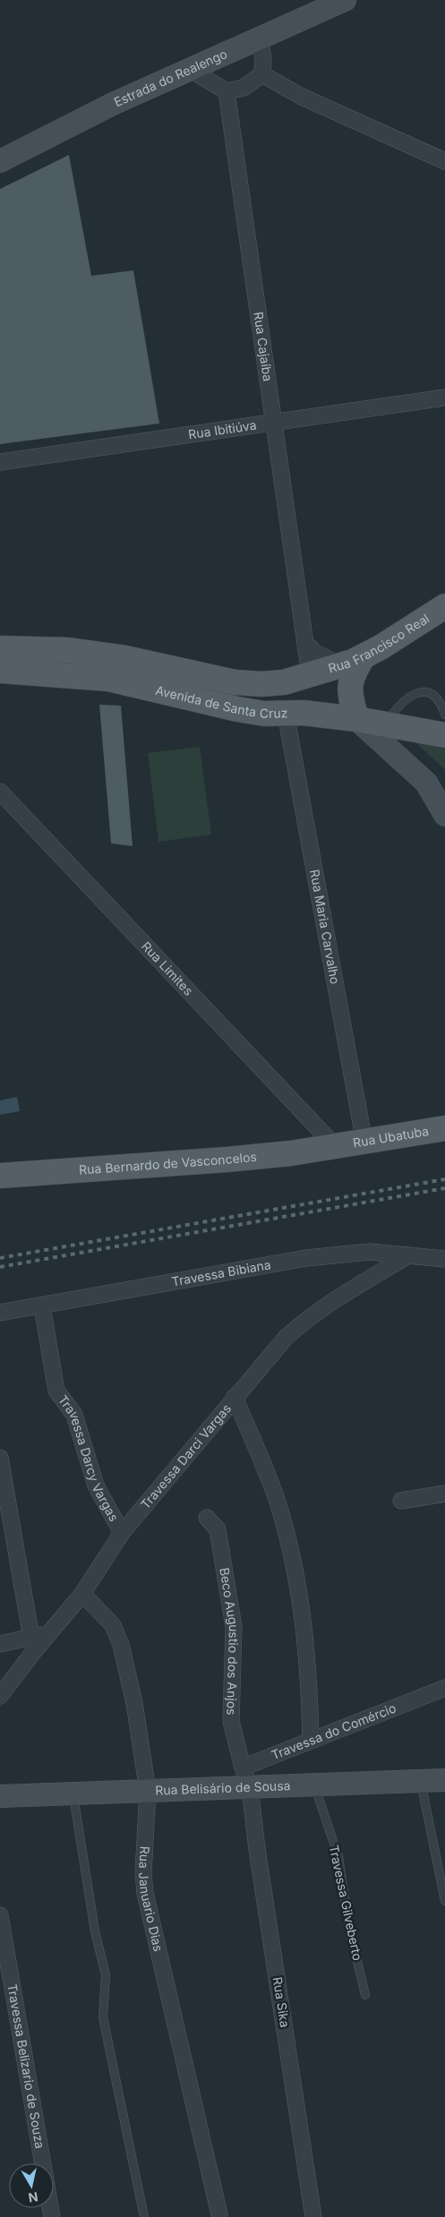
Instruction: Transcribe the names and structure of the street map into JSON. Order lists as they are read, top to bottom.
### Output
{
  "streets": {
    "main road": [
      "Rua Francisco Real",
      "Avenida de Santa Cruz",
      "Rua Ubatuba",
      "Rua Bernardo de Vasconcelos"
    ],
    "street": [
      "Estrada do Realengo",
      "Rua Cajaíba",
      "Rua Ibitiúva",
      "Rua Maria Carvalho",
      "Rua Limites",
      "Travessa Bibiana",
      "Travessa Darci Vargas",
      "Travessa Darcy Vargas",
      "Beco Augustio dos Anjos",
      "Travessa do Comércio",
      "Rua Belisário de Sousa",
      "Rua Januario Dias",
      "Rua Sika",
      "Travessa Belizario de Souza"
    ],
    "lane": ["Travessa Gilveberto"]
  },
  "crossings": [
    ["Rua Cajaíba", "Rua Ibitiúva"],
    ["Rua Cajaíba", "Rua Francisco Real"],
    ["Rua Cajaíba", "Avenida de Santa Cruz"],
    ["Rua Francisco Real", "Avenida de Santa Cruz"],
    ["Avenida de Santa Cruz", "Rua Maria Carvalho"],
    ["Rua Maria Carvalho", "Rua Ubatuba"],
    ["Rua Limites", "Rua Ubatuba"],
    ["Rua Limites", "Rua Bernardo de Vasconcelos"],
    ["Rua Ubatuba", "Rua Bernardo de Vasconcelos"],
    ["Travessa Bibiana", "Travessa Darci Vargas"],
    ["Travessa Bibiana", "Travessa Darcy Vargas"],
    ["Travessa Darci Vargas", "Travessa Darcy Vargas"],
    ["Travessa Darci Vargas", "Rua Januario Dias"],
    ["Beco Augustio dos Anjos", "Travessa do Comércio"],
    ["Beco Augustio dos Anjos", "Rua Belisário de Sousa"],
    ["Beco Augustio dos Anjos", "Rua Sika"],
    ["Travessa do Comércio", "Rua Belisário de Sousa"],
    ["Travessa do Comércio", "Rua Sika"],
    ["Rua Belisário de Sousa", "Rua Januario Dias"],
    ["Rua Belisário de Sousa", "Travessa Gilveberto"],
    ["Rua Belisário de Sousa", "Rua Sika"]
  ],
  "north": "bottom"
}
